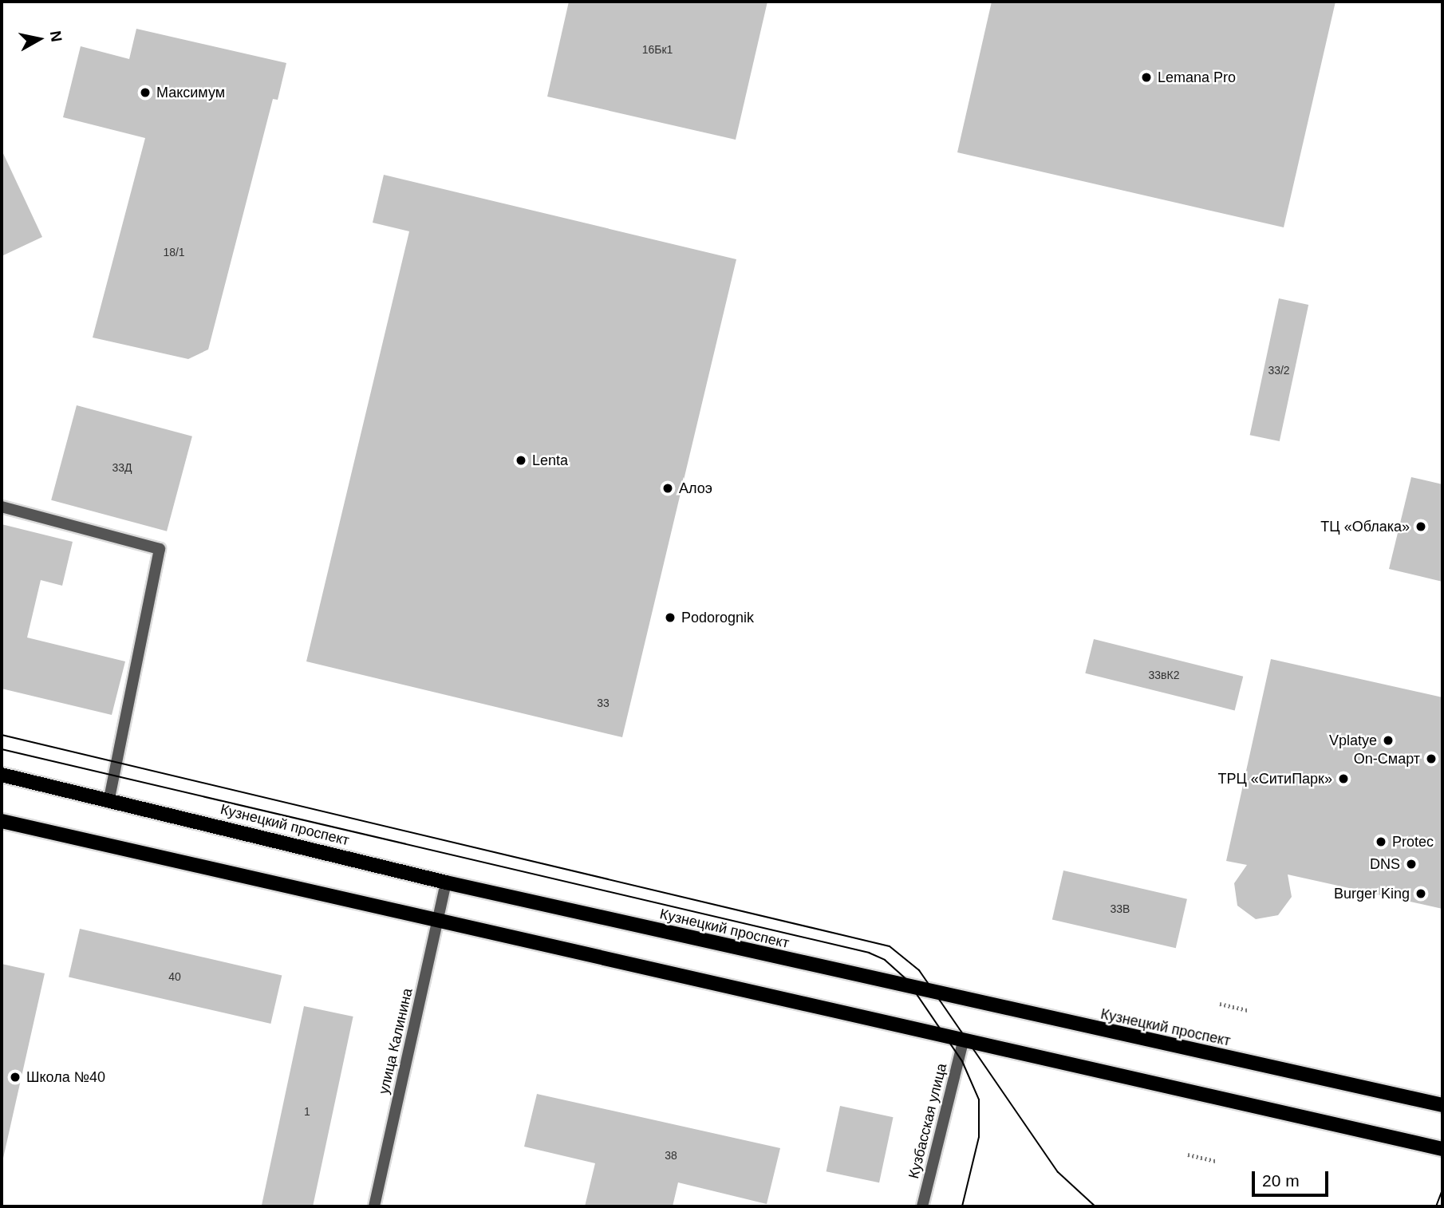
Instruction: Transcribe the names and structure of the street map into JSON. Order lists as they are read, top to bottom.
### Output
{
  "streets": {
    "main road": ["Кузнецкий проспект"],
    "street": ["улица Калинина", "Кузбасская улица"]
  },
  "crossings": [
    ["Кузнецкий проспект", "улица Калинина"]
  ],
  "places": [
    "Lemana Pro",
    "Максимум",
    "Lenta",
    "Алоэ",
    "ТЦ «Облака»",
    "Podorognik",
    "Vplatye",
    "On-Смарт",
    "ТРЦ «СитиПарк»",
    "Protec",
    "DNS",
    "Burger King",
    "Школа №40"
  ],
  "house_numbers": [
    "16Бк1",
    "18/1",
    "33/2",
    "33Д",
    "33вК2",
    "33",
    "33В",
    "40",
    "1",
    "38"
  ],
  "scale_bar": "20 m",
  "north": "right"
}
